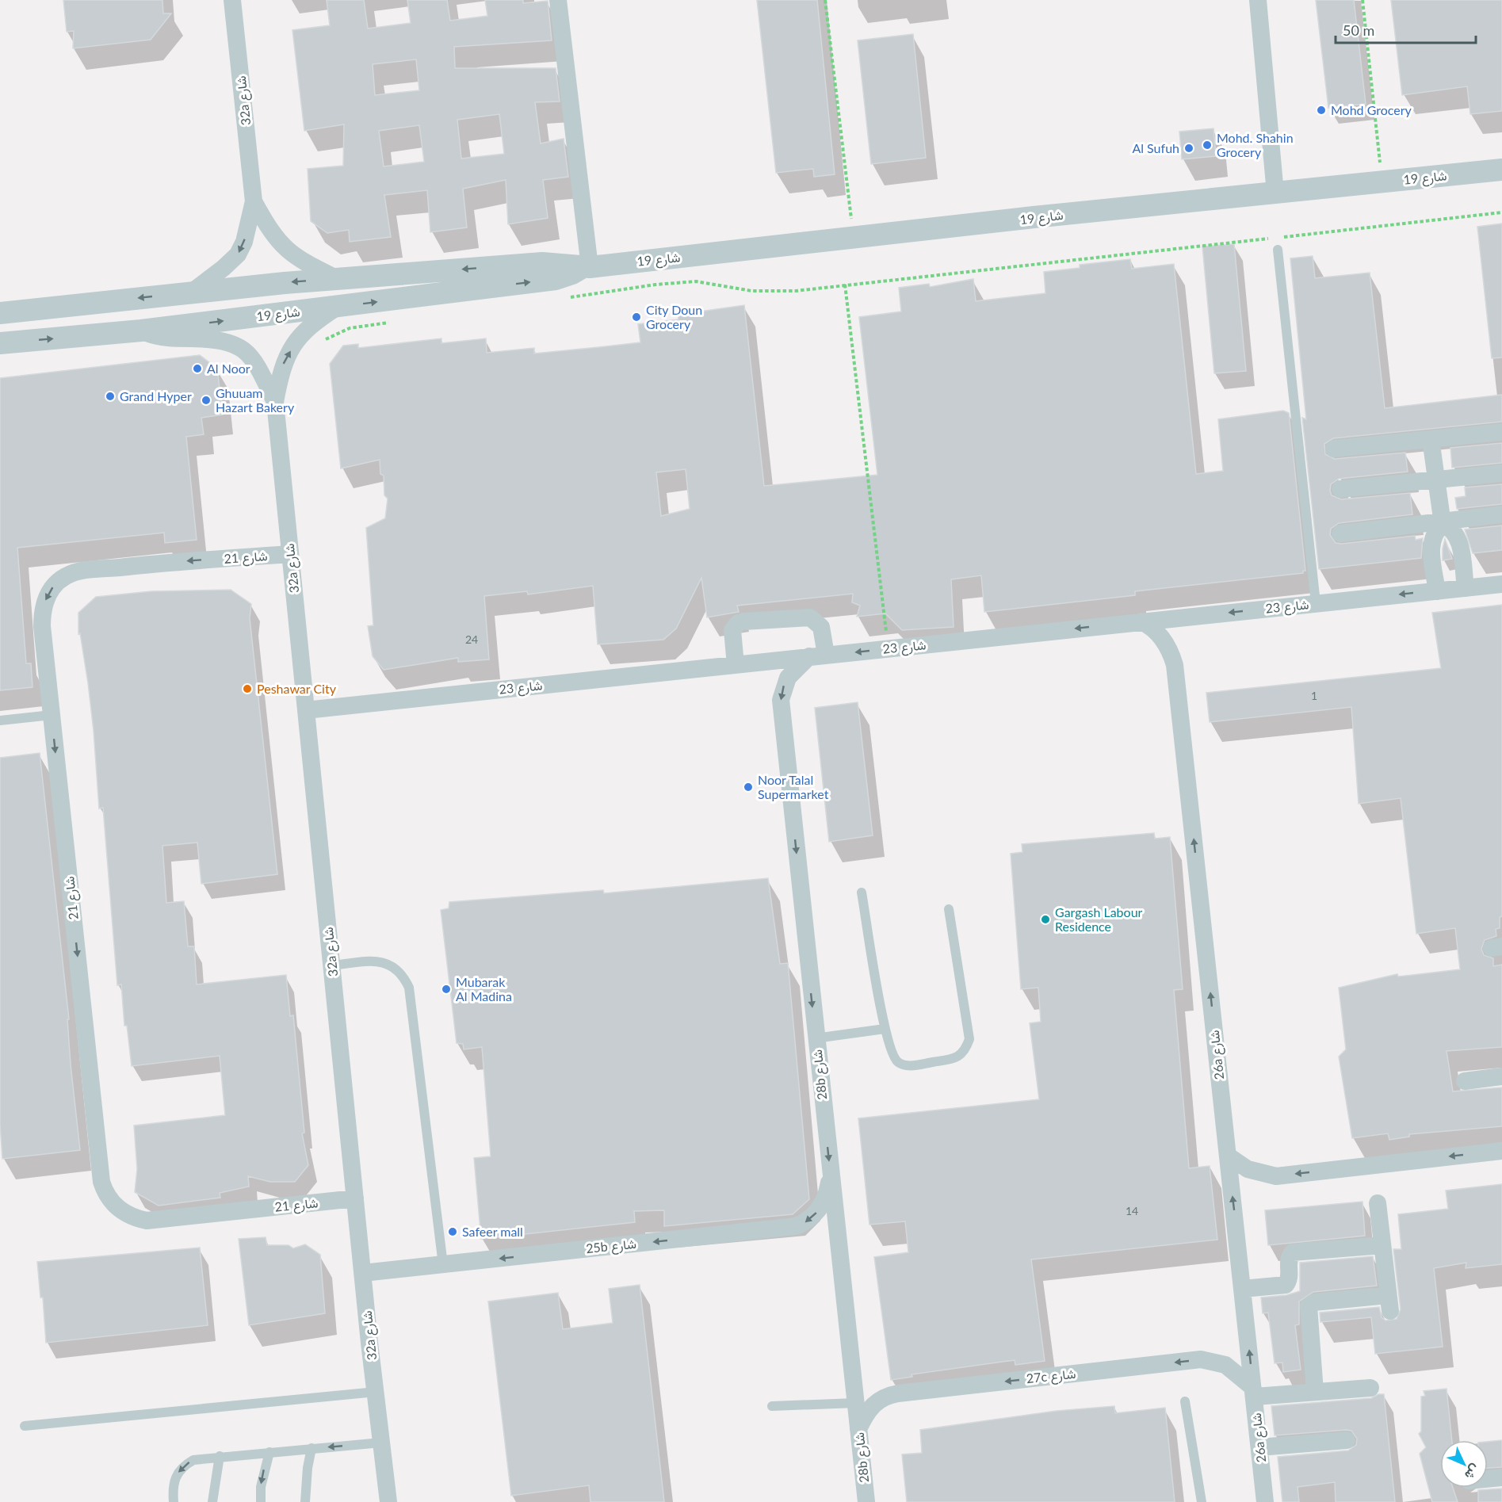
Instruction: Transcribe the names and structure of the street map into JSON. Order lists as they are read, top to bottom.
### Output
{
  "streets": {
    "street": [
      "32a شارع",
      "شارع 19",
      "شارع 21",
      "شارع 23",
      "26a شارع",
      "28b شارع",
      "25b شارع",
      "27c شارع"
    ]
  },
  "crossings": [
    ["32a شارع", "شارع 19"],
    ["32a شارع", "شارع 21"],
    ["32a شارع", "شارع 23"],
    ["32a شارع", "25b شارع"],
    ["شارع 23", "26a شارع"],
    ["شارع 23", "28b شارع"],
    ["26a شارع", "27c شارع"],
    ["28b شارع", "25b شارع"],
    ["28b شارع", "27c شارع"]
  ],
  "one_way": [
    "26a شارع",
    "28b شارع",
    "25b شارع",
    "27c شارع"
  ],
  "places": [
    "Mohd Grocery",
    "Mohd. Shahin Grocery",
    "Al Sufuh",
    "City Doun Grocery",
    "Al Noor",
    "Grand Hyper",
    "Ghuuam Hazart Bakery",
    "Peshawar City",
    "Noor Talal Supermarket",
    "Gargash Labour Residence",
    "Mubarak Al Madina",
    "Safeer mall"
  ],
  "house_numbers": ["24", "1", "14"],
  "scale_bar": "50 m",
  "north": "bottom right"
}
